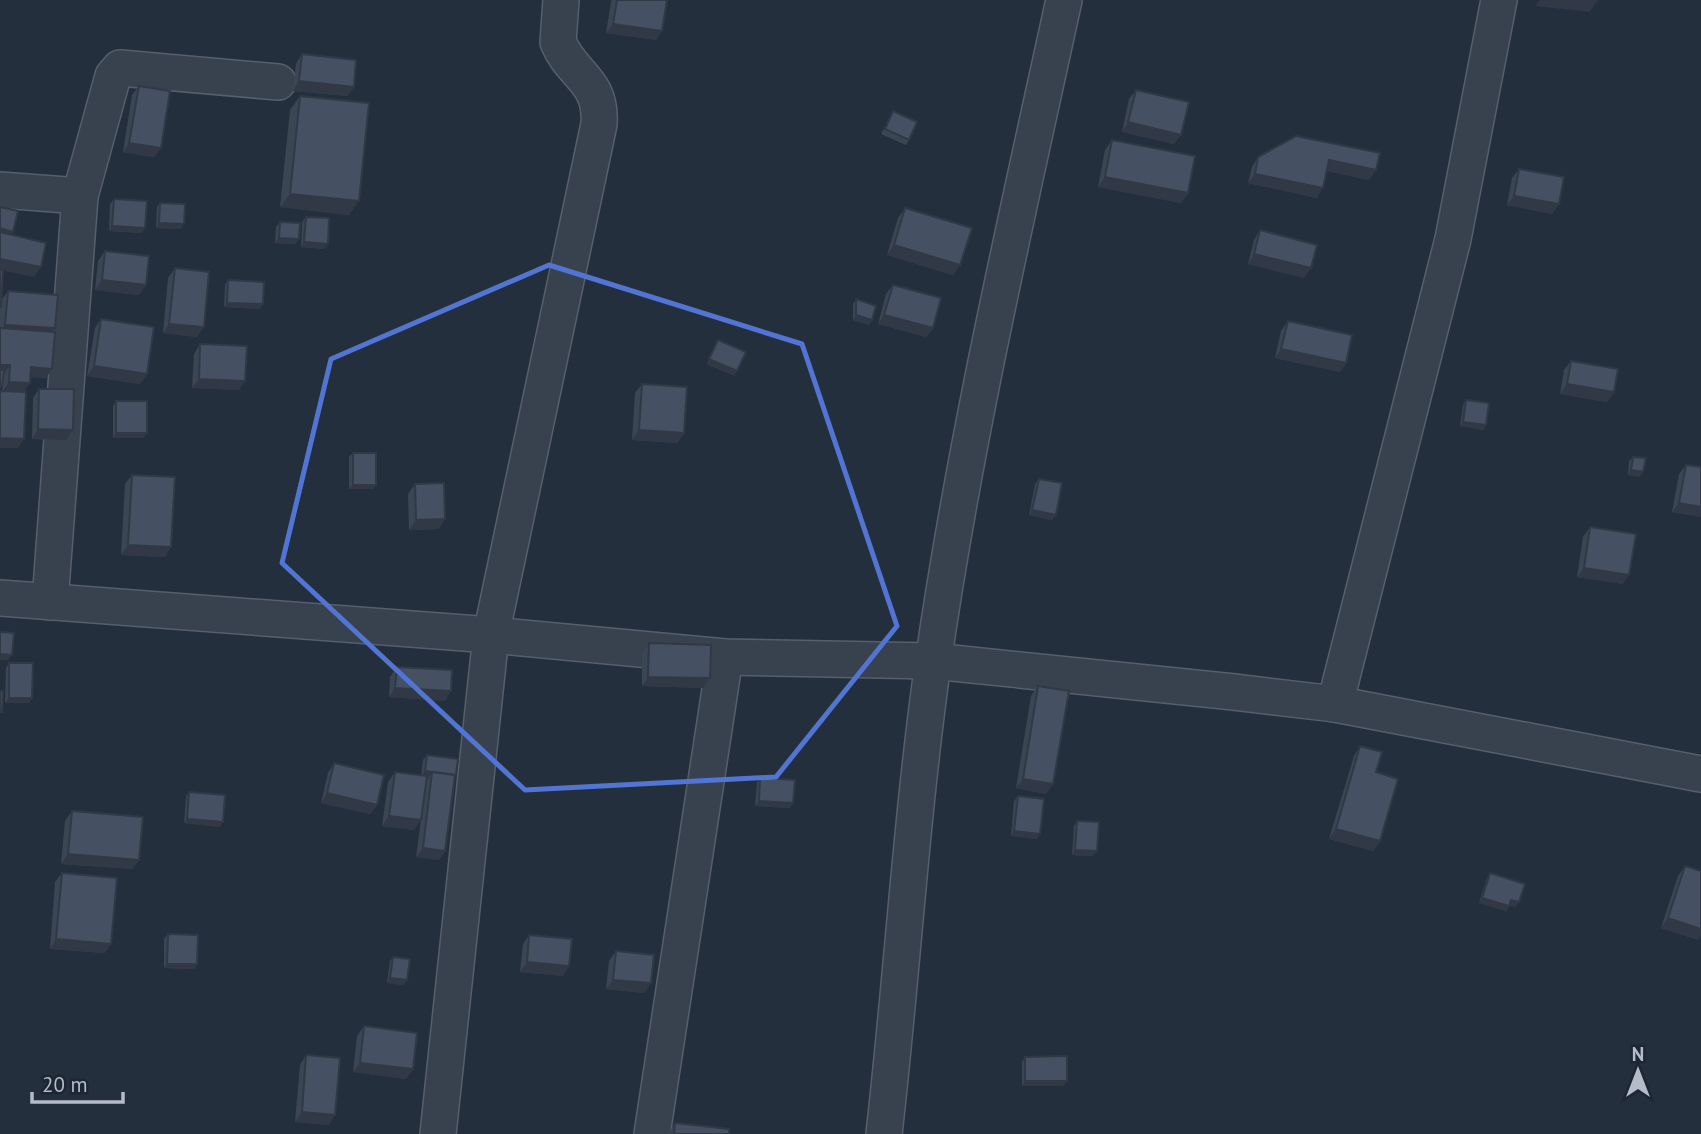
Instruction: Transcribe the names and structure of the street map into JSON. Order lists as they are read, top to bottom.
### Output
{
  "scale_bar": "20 m",
  "north": "top"
}
